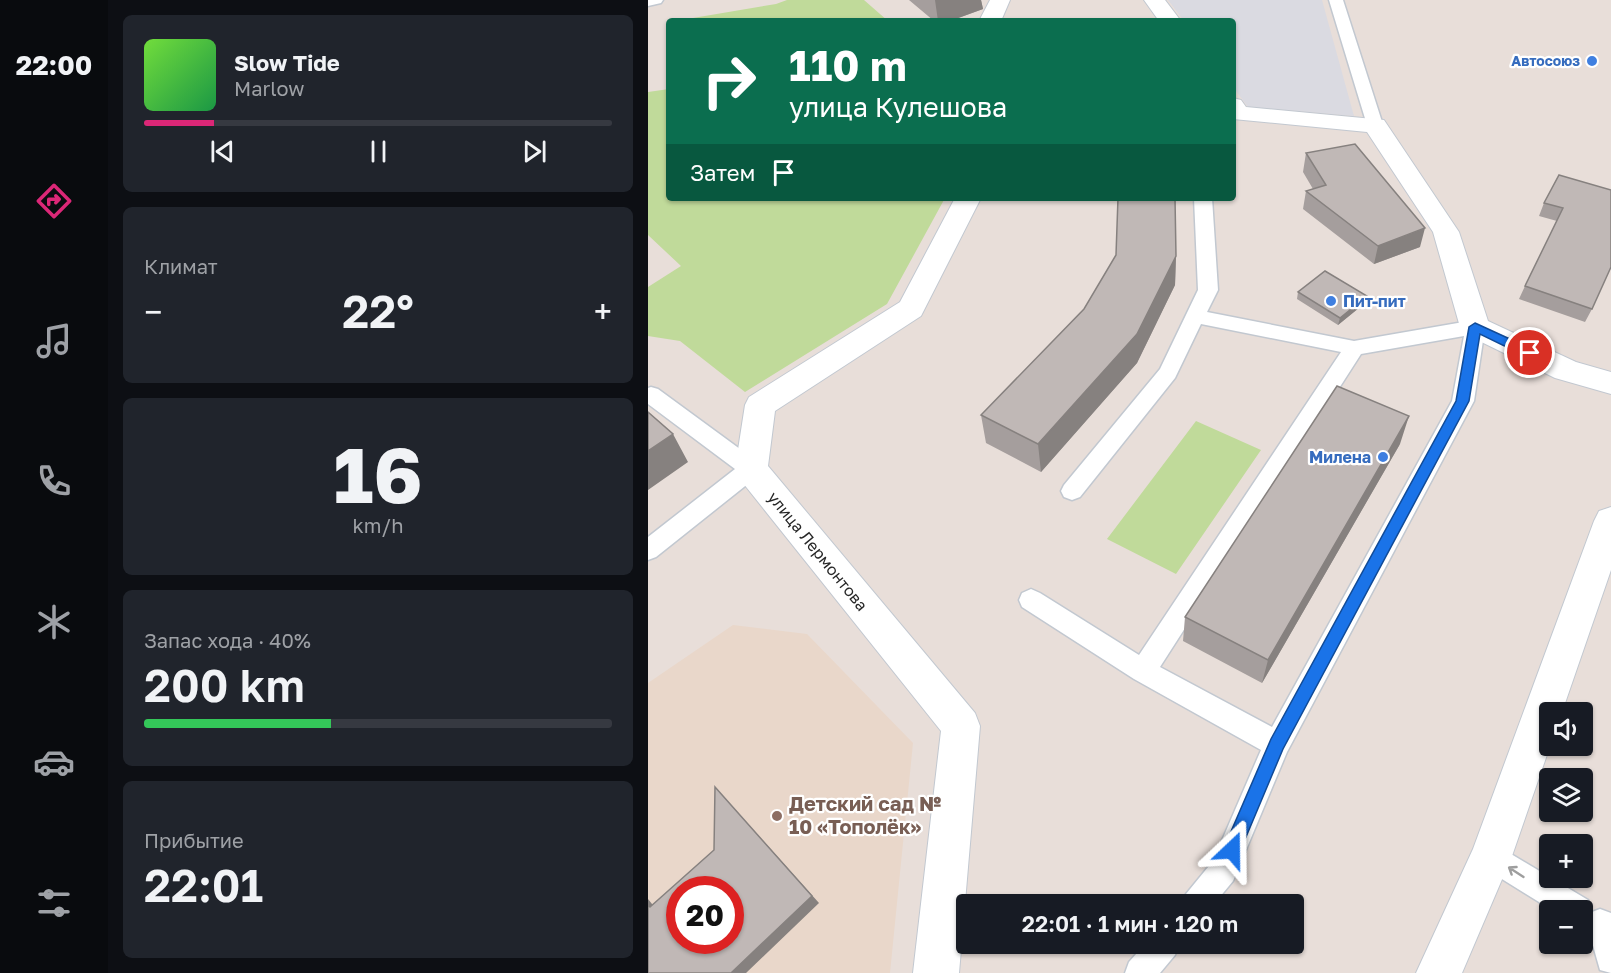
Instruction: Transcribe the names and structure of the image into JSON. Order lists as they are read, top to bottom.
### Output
{
  "streets": {
    "street": ["улица Лермонтова"]
  },
  "places": [
    "Автосоюз",
    "Пит-пит",
    "Милена",
    "Детский сад № 10 «Тополёк»"
  ],
  "page": {
    "tabs": "22:00",
    "turn": ["110 m", "улица Кулешова"],
    "song": ["Slow Tide", "Marlow"],
    "then": "Затем",
    "tile": [
      "Климат",
      ["16", "km/h"],
      ["Запас хода · 40%", "200 km"],
      ["Прибытие", "22:01"]
    ],
    "heat": ["−", "22°", "+"],
    "map_buttons": ["+", "−"],
    "limit": "20",
    "trip": "22:01 · 1 мин · 120 m"
  }
}
